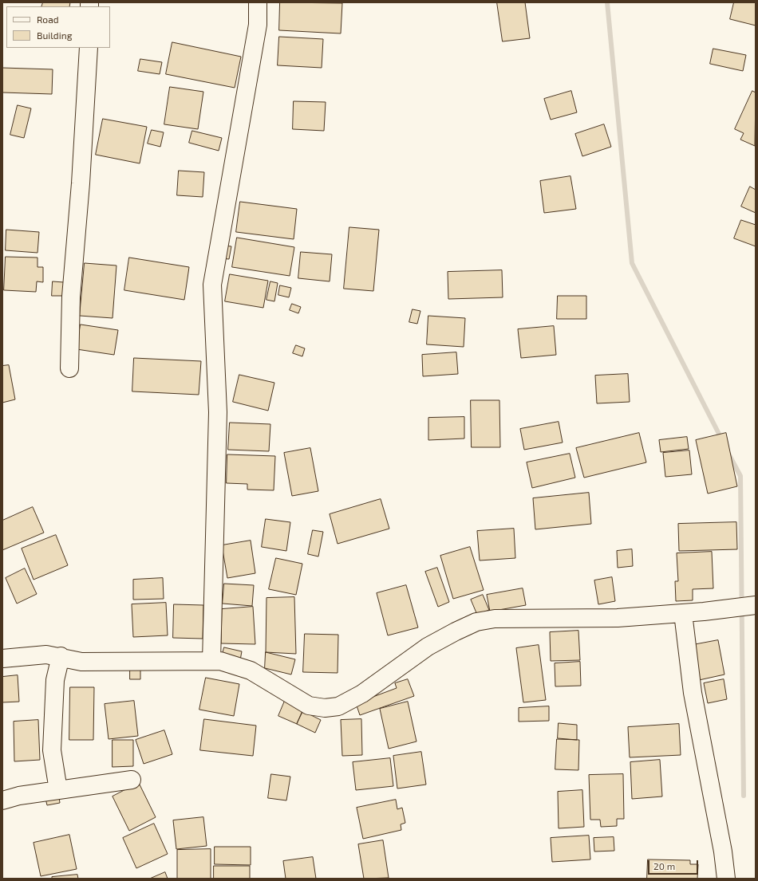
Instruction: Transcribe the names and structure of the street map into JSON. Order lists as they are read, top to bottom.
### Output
{
  "legend": ["Road", "Building"],
  "scale_bar": "20 m"
}
